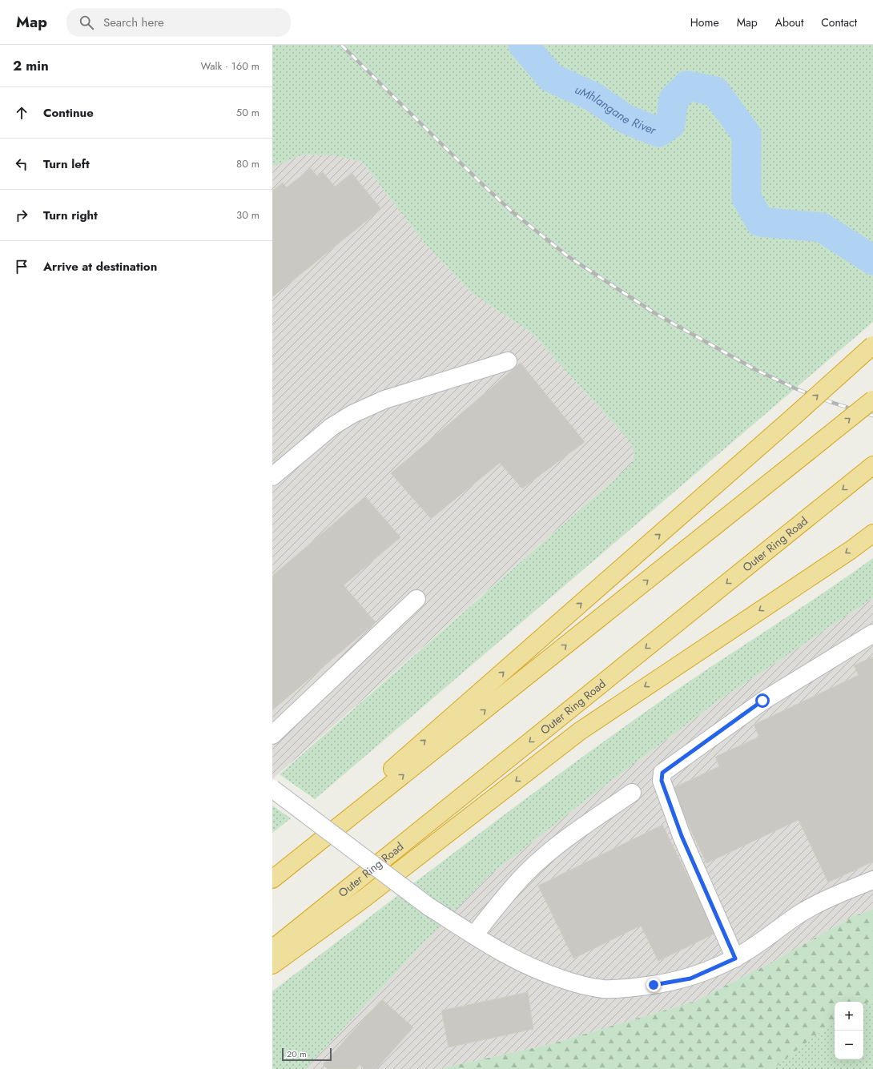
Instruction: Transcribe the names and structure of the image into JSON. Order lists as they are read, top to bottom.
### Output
{
  "streets": {
    "highway": ["Outer Ring Road"]
  },
  "water": ["uMhlangane River"],
  "scale_bar": "20 m",
  "page": {
    "header": "Map",
    "search": "Search here",
    "nav": [
      "Home",
      "Map",
      "About",
      "Contact"
    ],
    "heading": ["2 min", "Walk · 160 m"],
    "list": [
      ["Continue", "50 m"],
      ["Turn left", "80 m"],
      ["Turn right", "30 m"],
      "Arrive at destination"
    ],
    "map_buttons": ["+", "−"],
    "scale": "20 m"
  }
}
